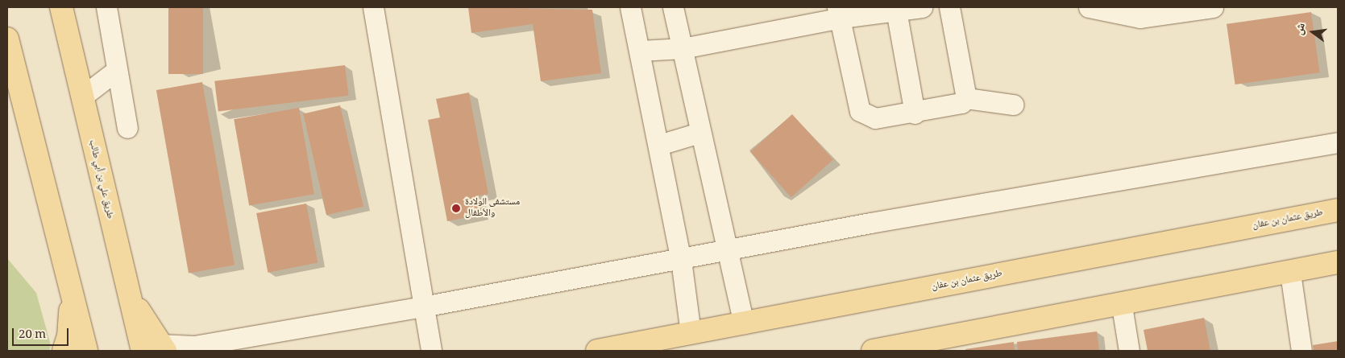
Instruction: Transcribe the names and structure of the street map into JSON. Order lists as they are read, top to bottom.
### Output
{
  "streets": {
    "main road": ["طريق علي بن أبي طالب", "طريق عثمان بن عفان"]
  },
  "places": ["مستشفى الولادة والأطفال"],
  "scale_bar": "20 m",
  "north": "left"
}
